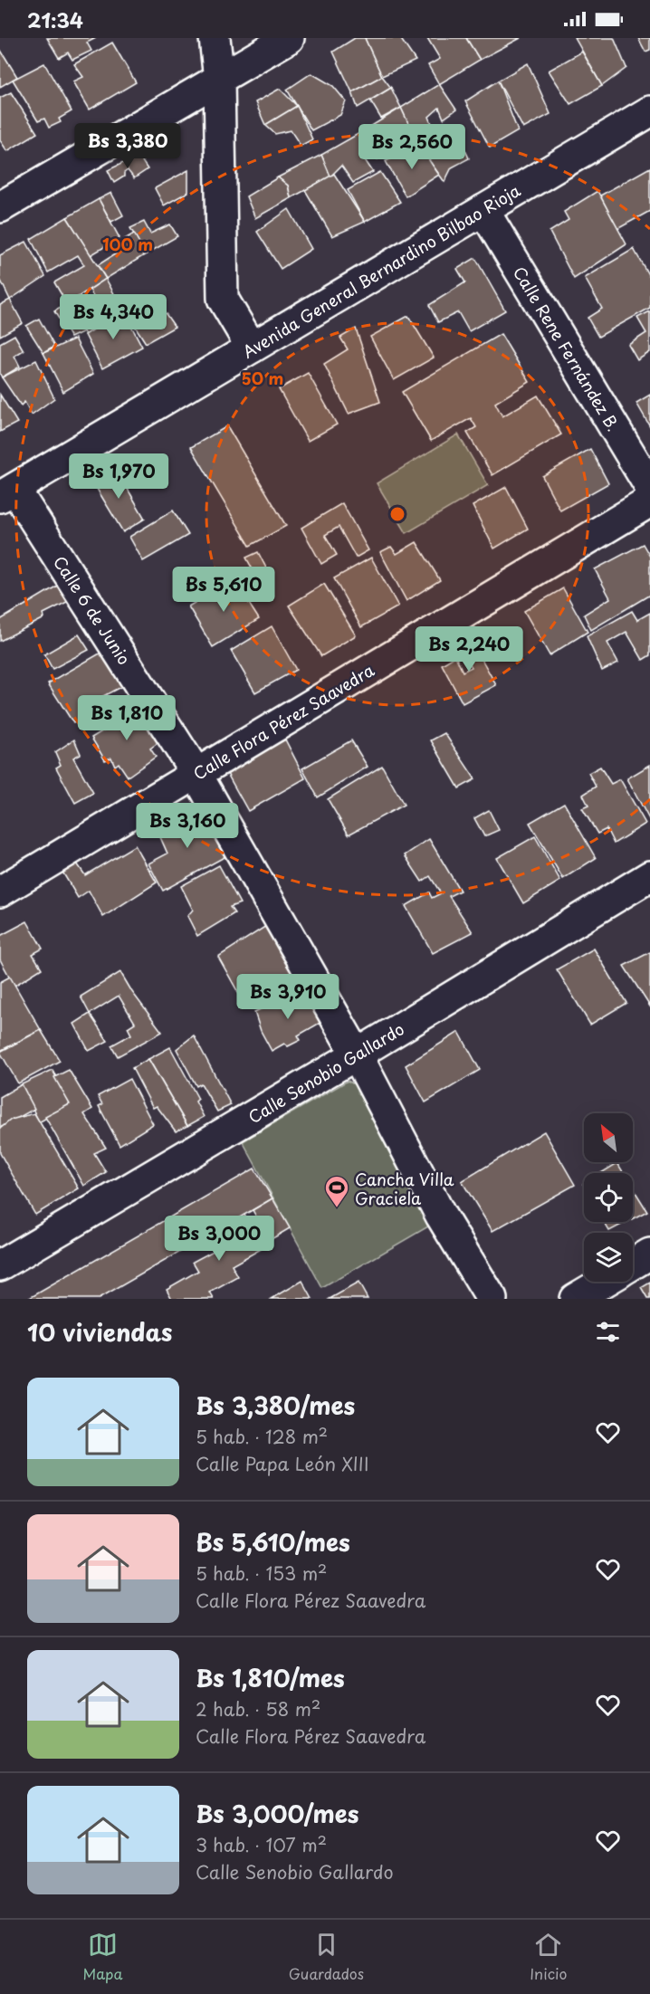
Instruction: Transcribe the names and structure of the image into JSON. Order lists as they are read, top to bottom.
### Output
{
  "streets": {
    "street": [
      "Avenida General Bernardino Bilbao Rioja",
      "Calle Rene Fernández B.",
      "Calle 6 de Junio",
      "Calle Flora Pérez Saavedra",
      "Calle Senobio Gallardo"
    ]
  },
  "crossings": [
    ["Avenida General Bernardino Bilbao Rioja", "Calle Rene Fernández B."],
    ["Avenida General Bernardino Bilbao Rioja", "Calle 6 de Junio"],
    ["Calle 6 de Junio", "Calle Flora Pérez Saavedra"],
    ["Calle 6 de Junio", "Calle Senobio Gallardo"]
  ],
  "places": {
    "sports": ["Cancha Villa Graciela"]
  },
  "north": "top left",
  "page": {
    "status": "21:34",
    "price": [
      "Bs 3,380",
      "Bs 2,560",
      "Bs 4,340",
      "Bs 1,970",
      "Bs 5,610",
      "Bs 2,240",
      "Bs 1,810",
      "Bs 3,160",
      "Bs 3,910",
      "Bs 3,000"
    ],
    "heading": "10 viviendas",
    "list": [
      {
        "name": "Bs 3,380/mes",
        "note": "5 hab. · 128 m² · Calle Papa León XIII"
      },
      {
        "name": "Bs 5,610/mes",
        "note": "5 hab. · 153 m² · Calle Flora Pérez Saavedra"
      },
      {
        "name": "Bs 1,810/mes",
        "note": "2 hab. · 58 m² · Calle Flora Pérez Saavedra"
      },
      {
        "name": "Bs 3,000/mes",
        "note": "3 hab. · 107 m² · Calle Senobio Gallardo"
      }
    ],
    "tabs": ["Mapa", "Guardados", "Inicio"]
  },
  "rings": ["100 m", "50 m"]
}
